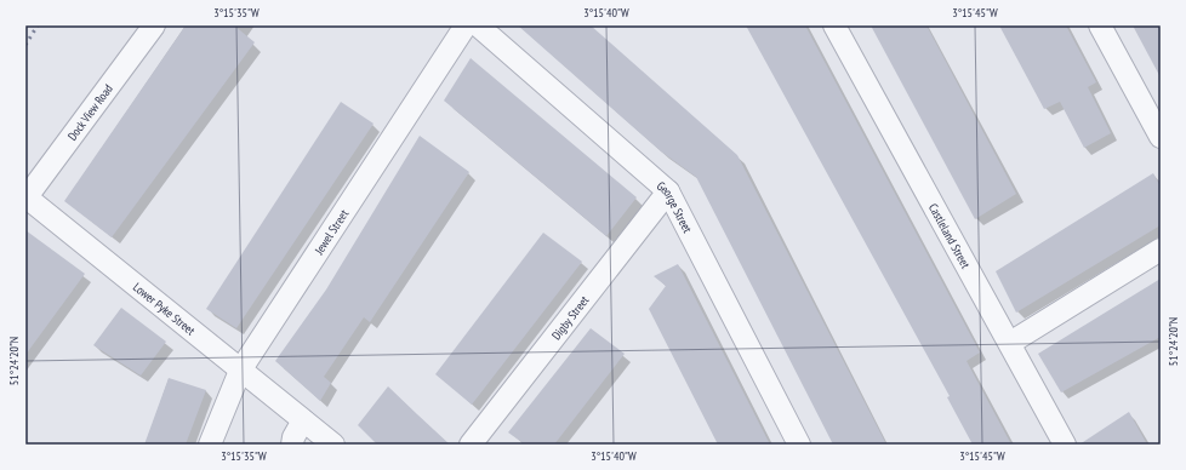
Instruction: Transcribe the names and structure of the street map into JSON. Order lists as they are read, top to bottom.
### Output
{
  "streets": {
    "street": [
      "Dock View Road",
      "George Street",
      "Jewel Street",
      "Castleland Street",
      "Lower Pyke Street",
      "Digby Street"
    ]
  },
  "crossings": [
    ["Dock View Road", "Lower Pyke Street"],
    ["George Street", "Digby Street"],
    ["Jewel Street", "Lower Pyke Street"]
  ],
  "coordinates": [
    "3°15'35\"W",
    "3°15'40\"W",
    "3°15'45\"W",
    "51°24'20\"N"
  ]
}
